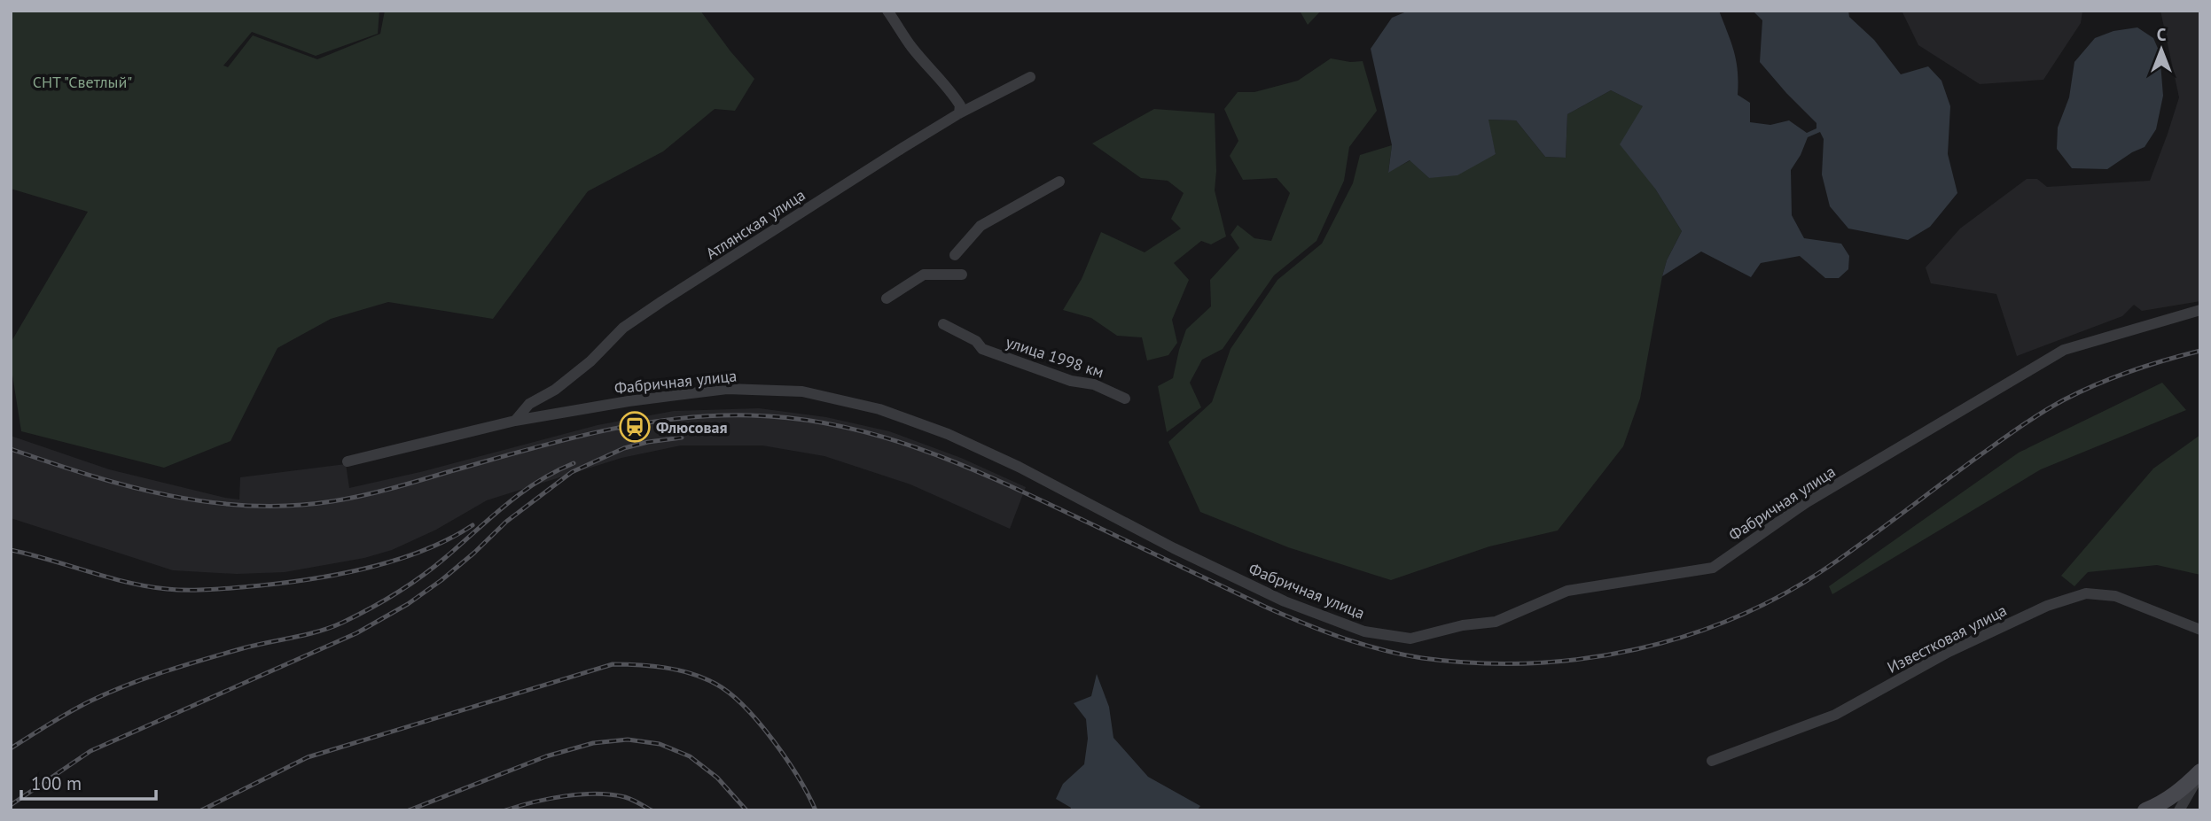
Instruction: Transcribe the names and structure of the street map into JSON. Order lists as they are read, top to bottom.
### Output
{
  "streets": {
    "street": [
      "Атлянская улица",
      "улица 1998 км",
      "Фабричная улица",
      "Известковая улица"
    ]
  },
  "crossings": [
    ["Атлянская улица", "Фабричная улица"]
  ],
  "parks": ["СНТ \"Светлый\""],
  "places": {
    "station": ["Флюсовая"]
  },
  "scale_bar": "100 m",
  "north": "top"
}
